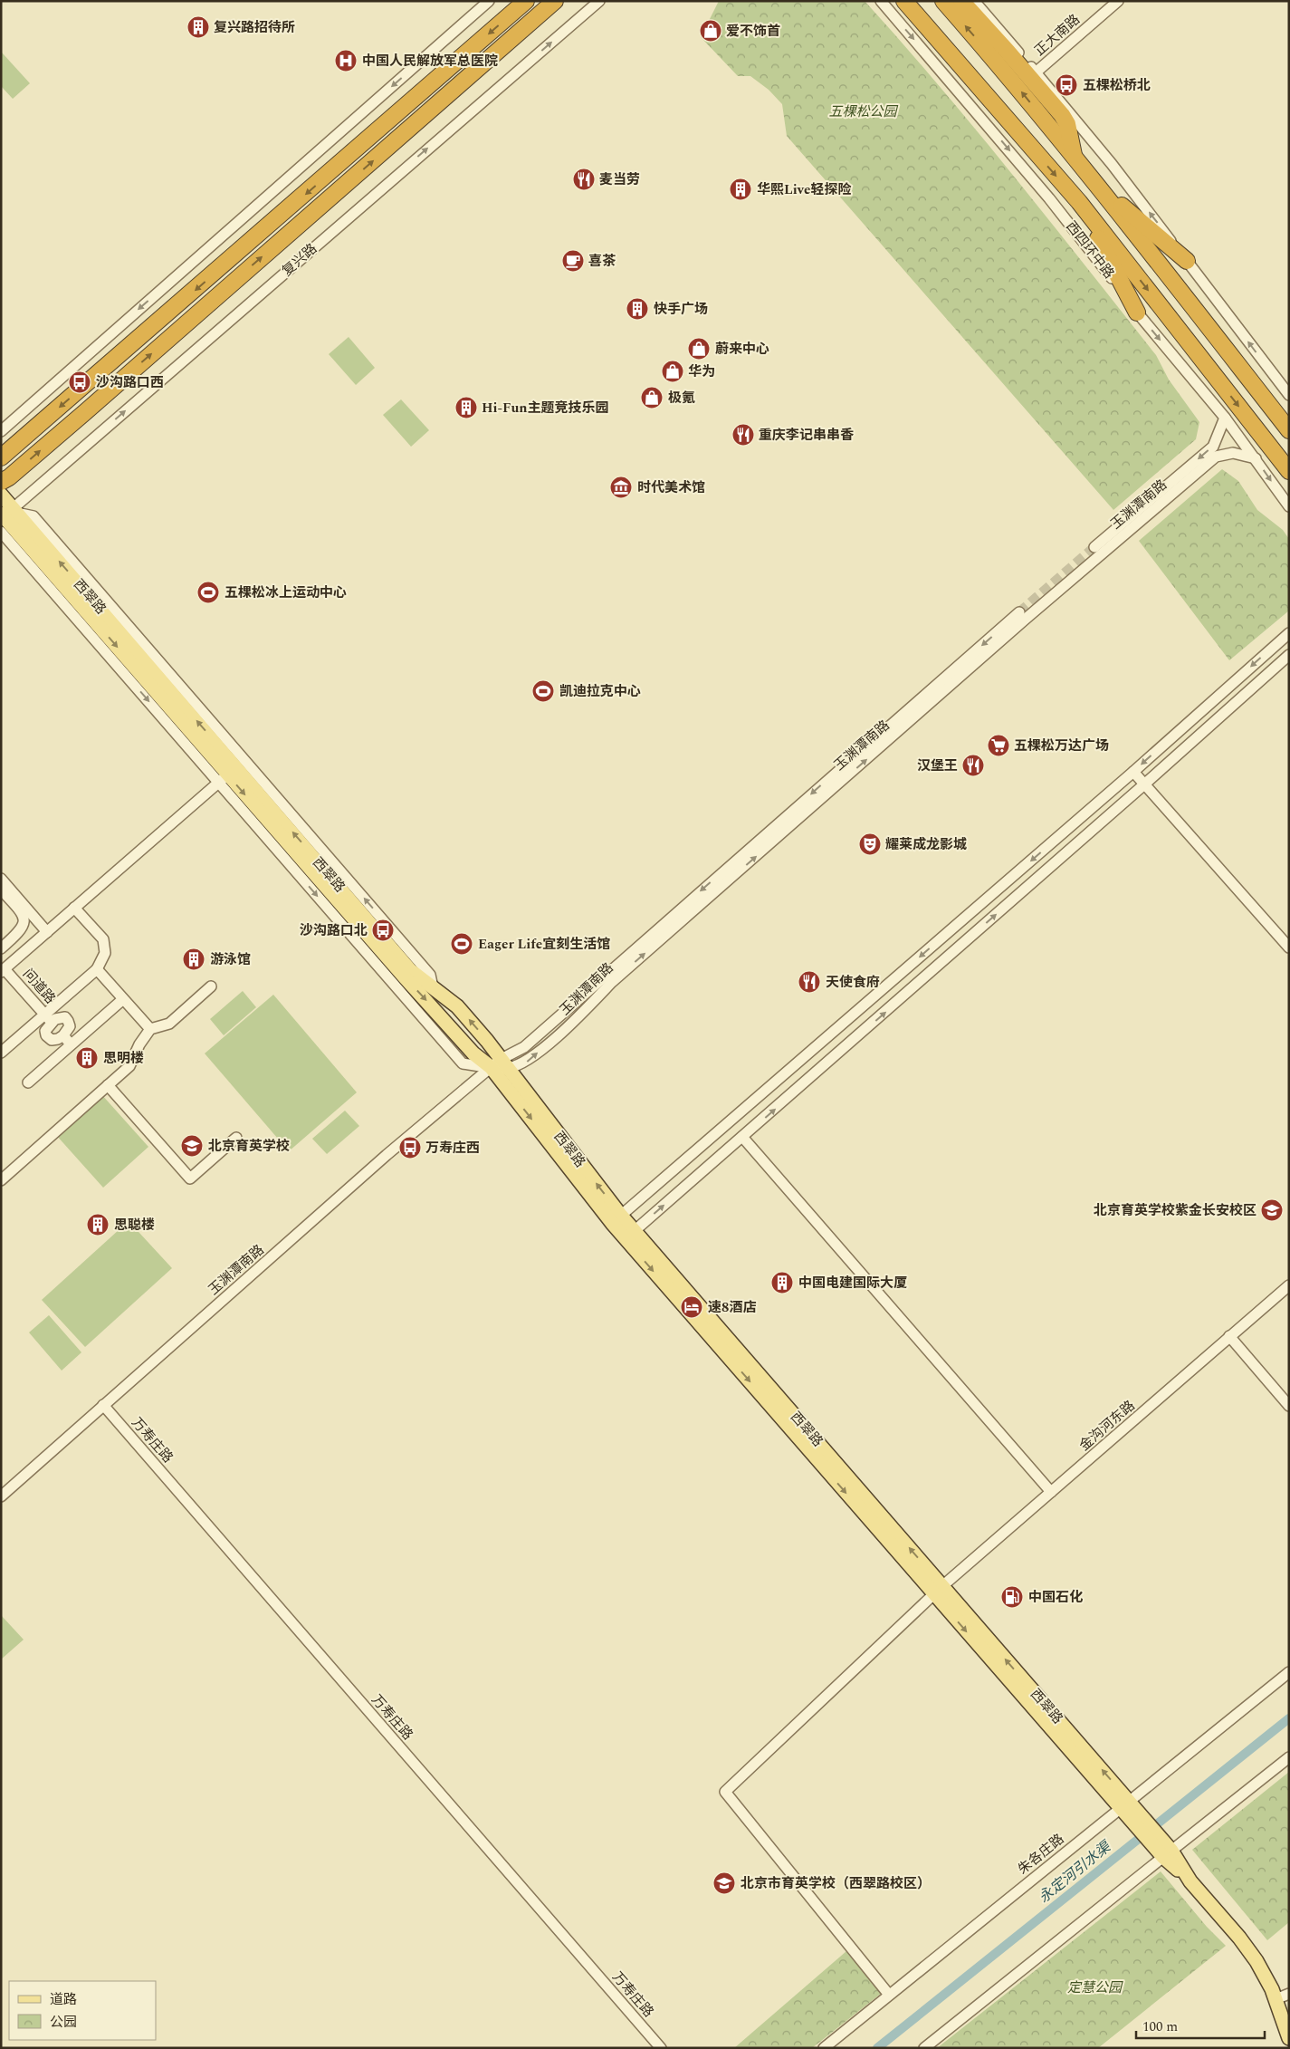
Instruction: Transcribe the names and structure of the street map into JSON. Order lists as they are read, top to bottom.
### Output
{
  "streets": {
    "highway": ["西四环中路", "复兴路"],
    "main road": ["西翠路"],
    "street": [
      "正大南路",
      "玉渊潭南路",
      "问道路",
      "金沟河东路",
      "万寿庄路",
      "朱各庄路"
    ]
  },
  "crossings": [
    ["西四环中路", "玉渊潭南路"],
    ["复兴路", "西翠路"],
    ["玉渊潭南路", "西翠路"],
    ["玉渊潭南路", "万寿庄路"],
    ["西翠路", "金沟河东路"],
    ["西翠路", "朱各庄路"],
    ["金沟河东路", "朱各庄路"]
  ],
  "water": ["永定河引水渠"],
  "parks": ["五棵松公园", "定慧公园"],
  "places": {
    "building": [
      "复兴路招待所",
      "华熙Live轻探险",
      "快手广场",
      "Hi-Fun主题竞技乐园",
      "游泳馆",
      "思明楼",
      "思聪楼",
      "中国电建国际大厦"
    ],
    "shop": [
      "爱不饰首",
      "蔚来中心",
      "华为",
      "极氪"
    ],
    "hospital": ["中国人民解放军总医院"],
    "bus stop": [
      "五棵松桥北",
      "沙沟路口西",
      "沙沟路口北",
      "万寿庄西"
    ],
    "restaurant": [
      "麦当劳",
      "重庆李记串串香",
      "汉堡王",
      "天使食府"
    ],
    "cafe": ["喜茶"],
    "museum": ["时代美术馆"],
    "sports": ["五棵松冰上运动中心", "凯迪拉克中心", "Eager Life宜刻生活馆"],
    "supermarket": ["五棵松万达广场"],
    "theatre": ["耀莱成龙影城"],
    "school or university": ["北京育英学校", "北京育英学校紫金长安校区", "北京市育英学校（西翠路校区）"],
    "hotel": ["速8酒店"],
    "fuel station": ["中国石化"]
  },
  "legend": ["道路", "公园"],
  "scale_bar": "100 m"
}
